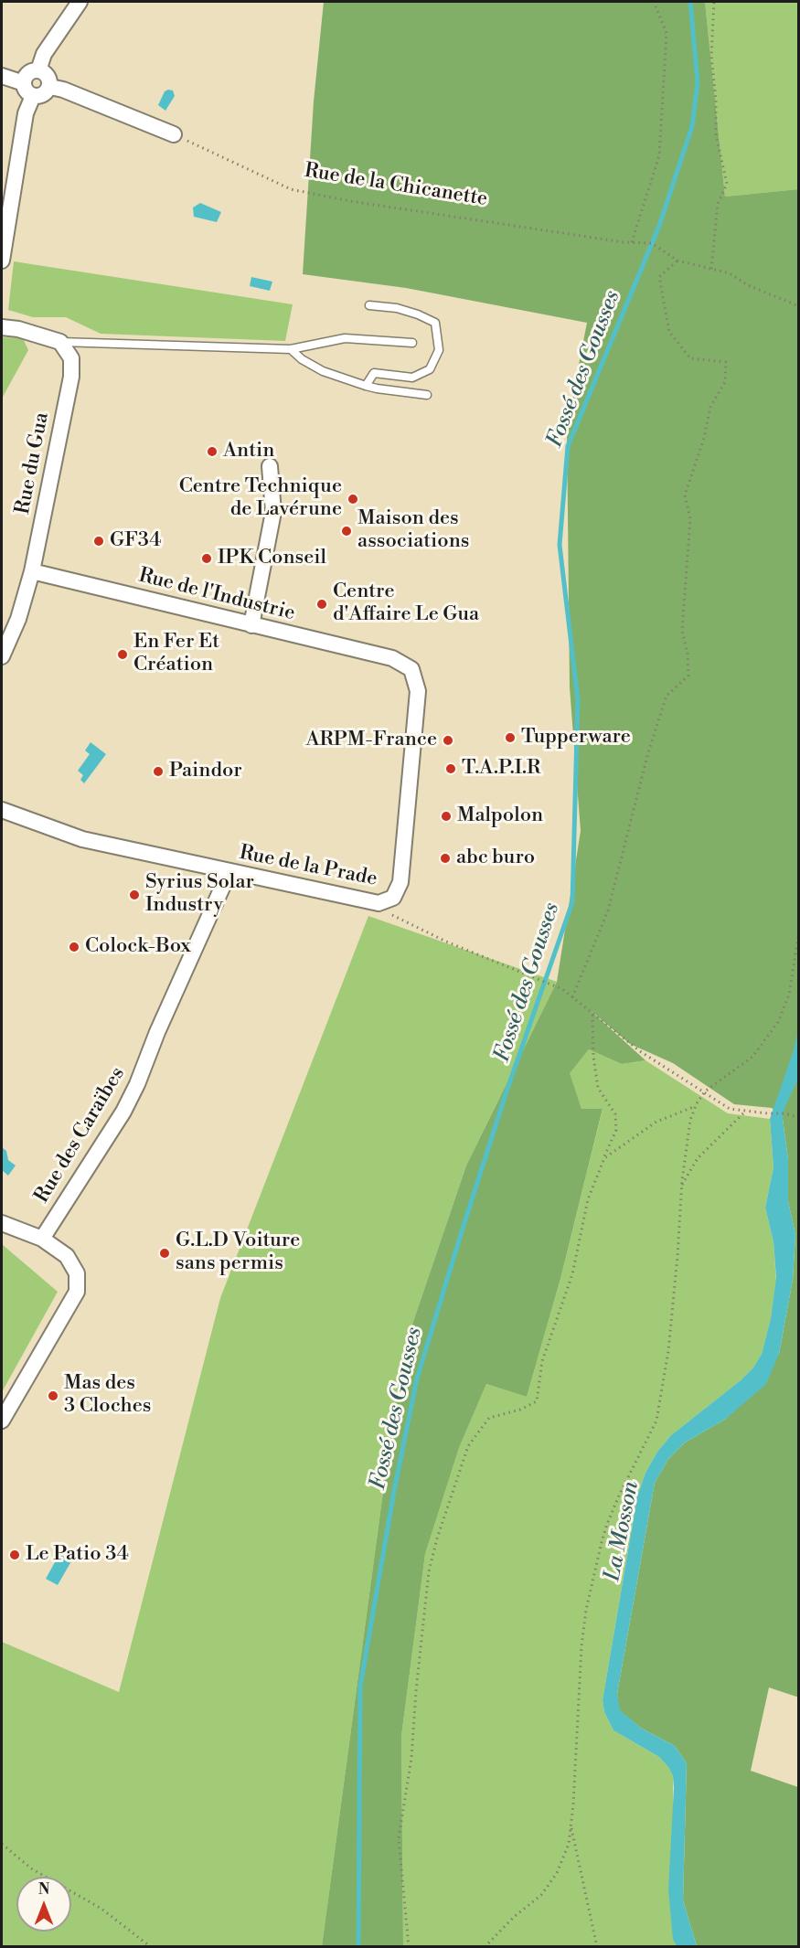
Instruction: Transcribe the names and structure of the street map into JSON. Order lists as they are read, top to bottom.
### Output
{
  "streets": {
    "street": [
      "Rue du Gua",
      "Rue de l'Industrie",
      "Rue de la Prade",
      "Rue des Caraïbes"
    ],
    "path": ["Rue de la Chicanette"]
  },
  "crossings": [
    ["Rue du Gua", "Rue de l'Industrie"],
    ["Rue de l'Industrie", "Rue de la Prade"],
    ["Rue de la Prade", "Rue des Caraïbes"]
  ],
  "water": ["Fossé des Gousses", "La Mosson"],
  "places": [
    "Antin",
    "Centre Technique de Lavérune",
    "Maison des associations",
    "GF34",
    "IPK Conseil",
    "Centre d'Affaire Le Gua",
    "En Fer Et Création",
    "Tupperware",
    "ARPM-France",
    "T.A.P.I.R",
    "Paindor",
    "Malpolon",
    "abc buro",
    "Syrius Solar Industry",
    "Colock-Box",
    "G.L.D Voiture sans permis",
    "Mas des 3 Cloches",
    "Le Patio 34"
  ],
  "north": "top"
}
